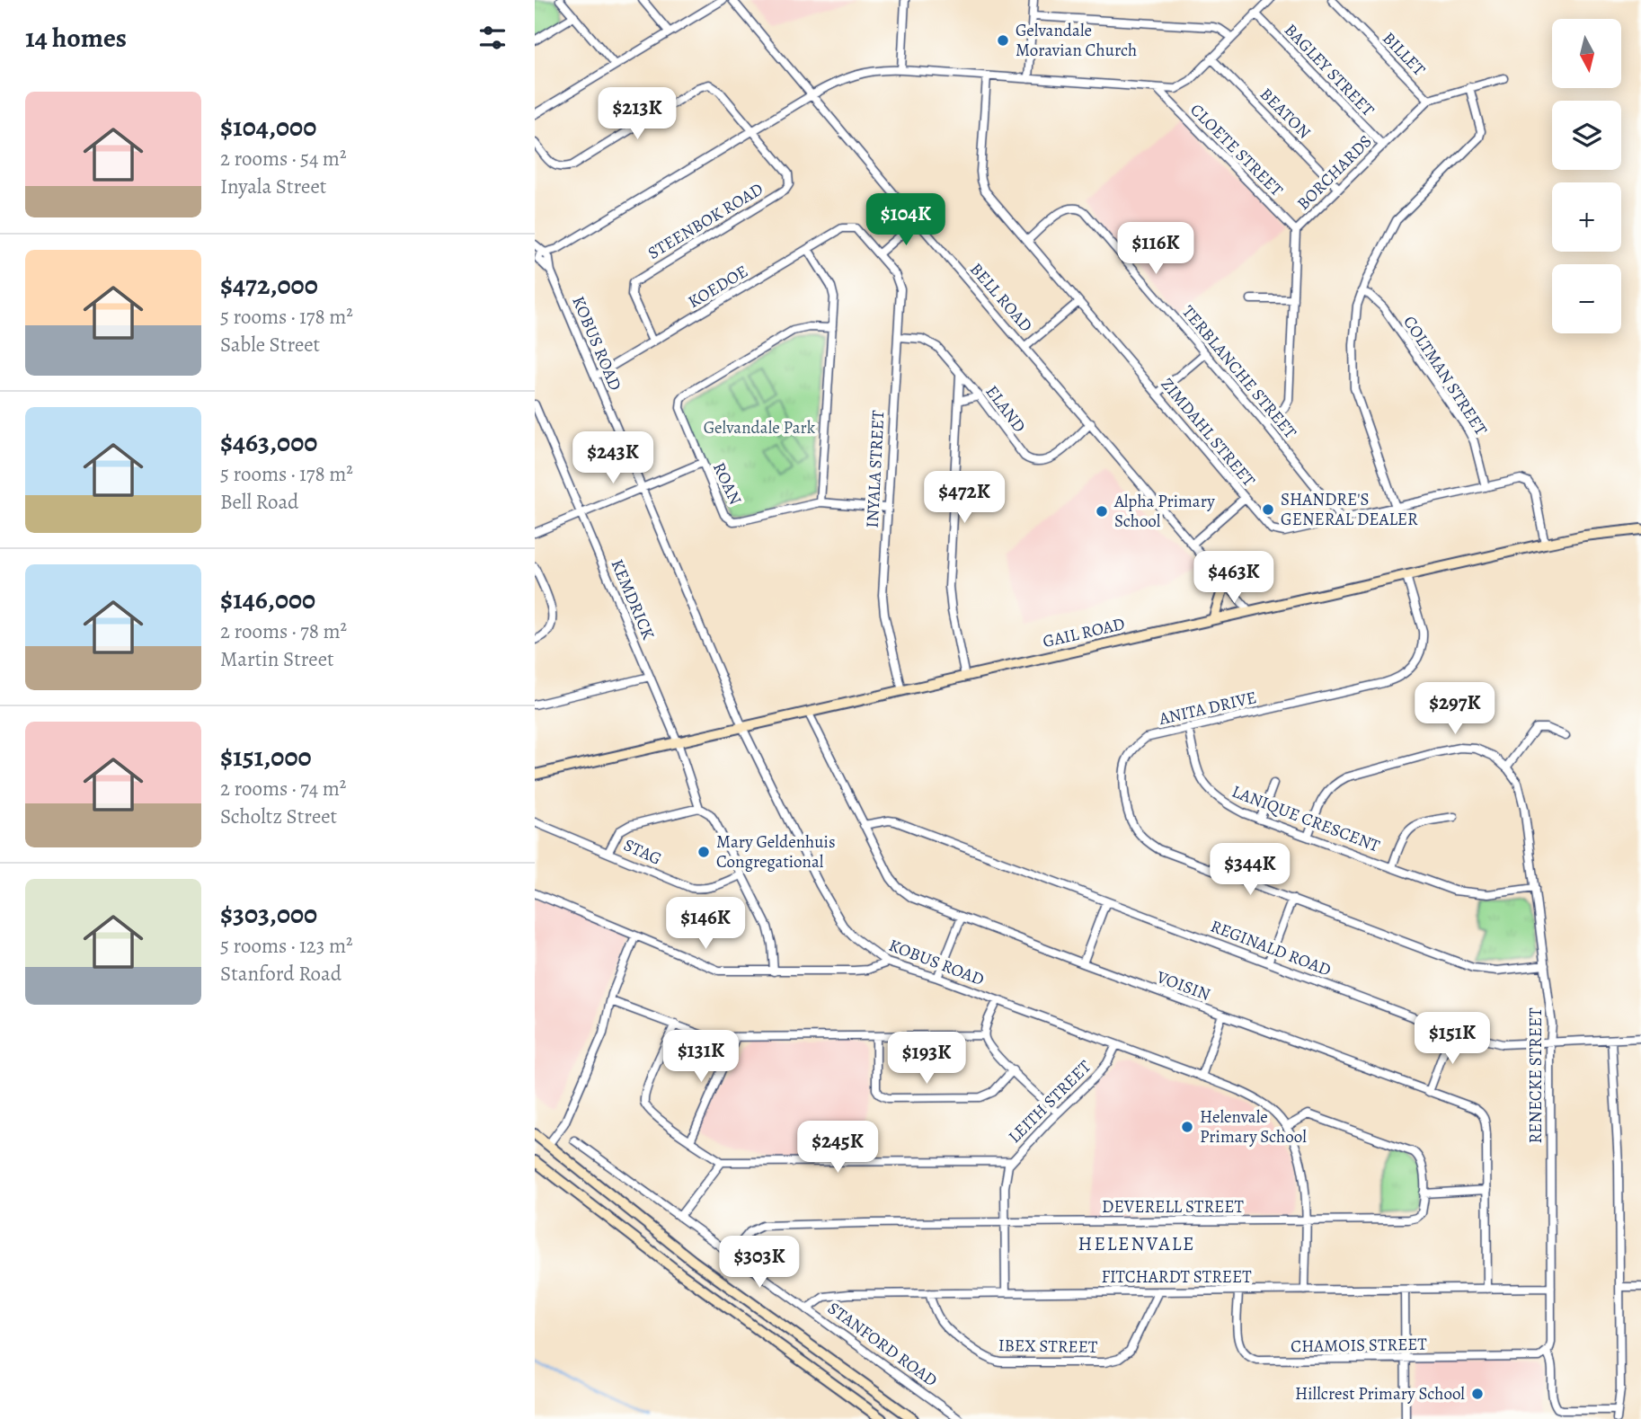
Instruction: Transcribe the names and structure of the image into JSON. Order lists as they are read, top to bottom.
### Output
{
  "streets": {
    "street": [
      "BILLET",
      "BAGLEY STREET",
      "BEATON",
      "CLOETE STREET",
      "BORCHARDS",
      "STEENBOK ROAD",
      "KOEDOE",
      "BELL ROAD",
      "KOBUS ROAD",
      "TERBLANCHE STREET",
      "COLTMAN STREET",
      "ELAND",
      "ZIMDAHL STREET",
      "INYALA STREET",
      "ROAN",
      "KEMDRICK",
      "GAIL ROAD",
      "ANITA DRIVE",
      "LANIQUE CRESCENT",
      "STAG",
      "REGINALD ROAD",
      "VOISIN",
      "RENECKE STREET",
      "LEITH STREET",
      "DEVERELL STREET",
      "FITCHARDT STREET",
      "STANFORD ROAD",
      "CHAMOIS STREET",
      "IBEX STREET"
    ]
  },
  "crossings": [
    ["BILLET", "BORCHARDS"],
    ["BAGLEY STREET", "BORCHARDS"],
    ["BEATON", "BORCHARDS"],
    ["CLOETE STREET", "BORCHARDS"],
    ["BORCHARDS", "TERBLANCHE STREET"],
    ["STEENBOK ROAD", "KOEDOE"],
    ["KOEDOE", "KOBUS ROAD"],
    ["KOEDOE", "INYALA STREET"],
    ["BELL ROAD", "ELAND"],
    ["BELL ROAD", "GAIL ROAD"],
    ["KOBUS ROAD", "GAIL ROAD"],
    ["KOBUS ROAD", "LEITH STREET"],
    ["KOBUS ROAD", "DEVERELL STREET"],
    ["KOBUS ROAD", "FITCHARDT STREET"],
    ["TERBLANCHE STREET", "ZIMDAHL STREET"],
    ["COLTMAN STREET", "ZIMDAHL STREET"],
    ["ELAND", "INYALA STREET"],
    ["ZIMDAHL STREET", "GAIL ROAD"],
    ["INYALA STREET", "ROAN"],
    ["INYALA STREET", "GAIL ROAD"],
    ["KEMDRICK", "GAIL ROAD"],
    ["GAIL ROAD", "ANITA DRIVE"],
    ["GAIL ROAD", "VOISIN"],
    ["ANITA DRIVE", "LANIQUE CRESCENT"],
    ["ANITA DRIVE", "RENECKE STREET"],
    ["LANIQUE CRESCENT", "RENECKE STREET"],
    ["REGINALD ROAD", "VOISIN"],
    ["REGINALD ROAD", "RENECKE STREET"],
    ["VOISIN", "FITCHARDT STREET"],
    ["RENECKE STREET", "FITCHARDT STREET"],
    ["RENECKE STREET", "CHAMOIS STREET"],
    ["DEVERELL STREET", "STANFORD ROAD"],
    ["FITCHARDT STREET", "STANFORD ROAD"],
    ["FITCHARDT STREET", "CHAMOIS STREET"],
    ["FITCHARDT STREET", "IBEX STREET"]
  ],
  "districts": ["HELENVALE"],
  "parks": ["Gelvandale Park"],
  "places": [
    "Gelvandale Moravian Church",
    "SHANDRE'S GENERAL DEALER",
    "Alpha Primary School",
    "Mary Geldenhuis Congregational",
    "Helenvale Primary School",
    "Hillcrest Primary School"
  ],
  "north": "bottom",
  "page": {
    "heading": "14 homes",
    "map_buttons": ["+", "−"],
    "list": [
      {
        "name": "$104,000",
        "note": "2 rooms · 54 m² · Inyala Street"
      },
      {
        "name": "$472,000",
        "note": "5 rooms · 178 m² · Sable Street"
      },
      {
        "name": "$463,000",
        "note": "5 rooms · 178 m² · Bell Road"
      },
      {
        "name": "$146,000",
        "note": "2 rooms · 78 m² · Martin Street"
      },
      {
        "name": "$151,000",
        "note": "2 rooms · 74 m² · Scholtz Street"
      },
      {
        "name": "$303,000",
        "note": "5 rooms · 123 m² · Stanford Road"
      }
    ],
    "price": [
      "$213K",
      "$104K",
      "$116K",
      "$243K",
      "$472K",
      "$463K",
      "$297K",
      "$344K",
      "$146K",
      "$151K",
      "$131K",
      "$193K",
      "$245K",
      "$303K"
    ]
  }
}
